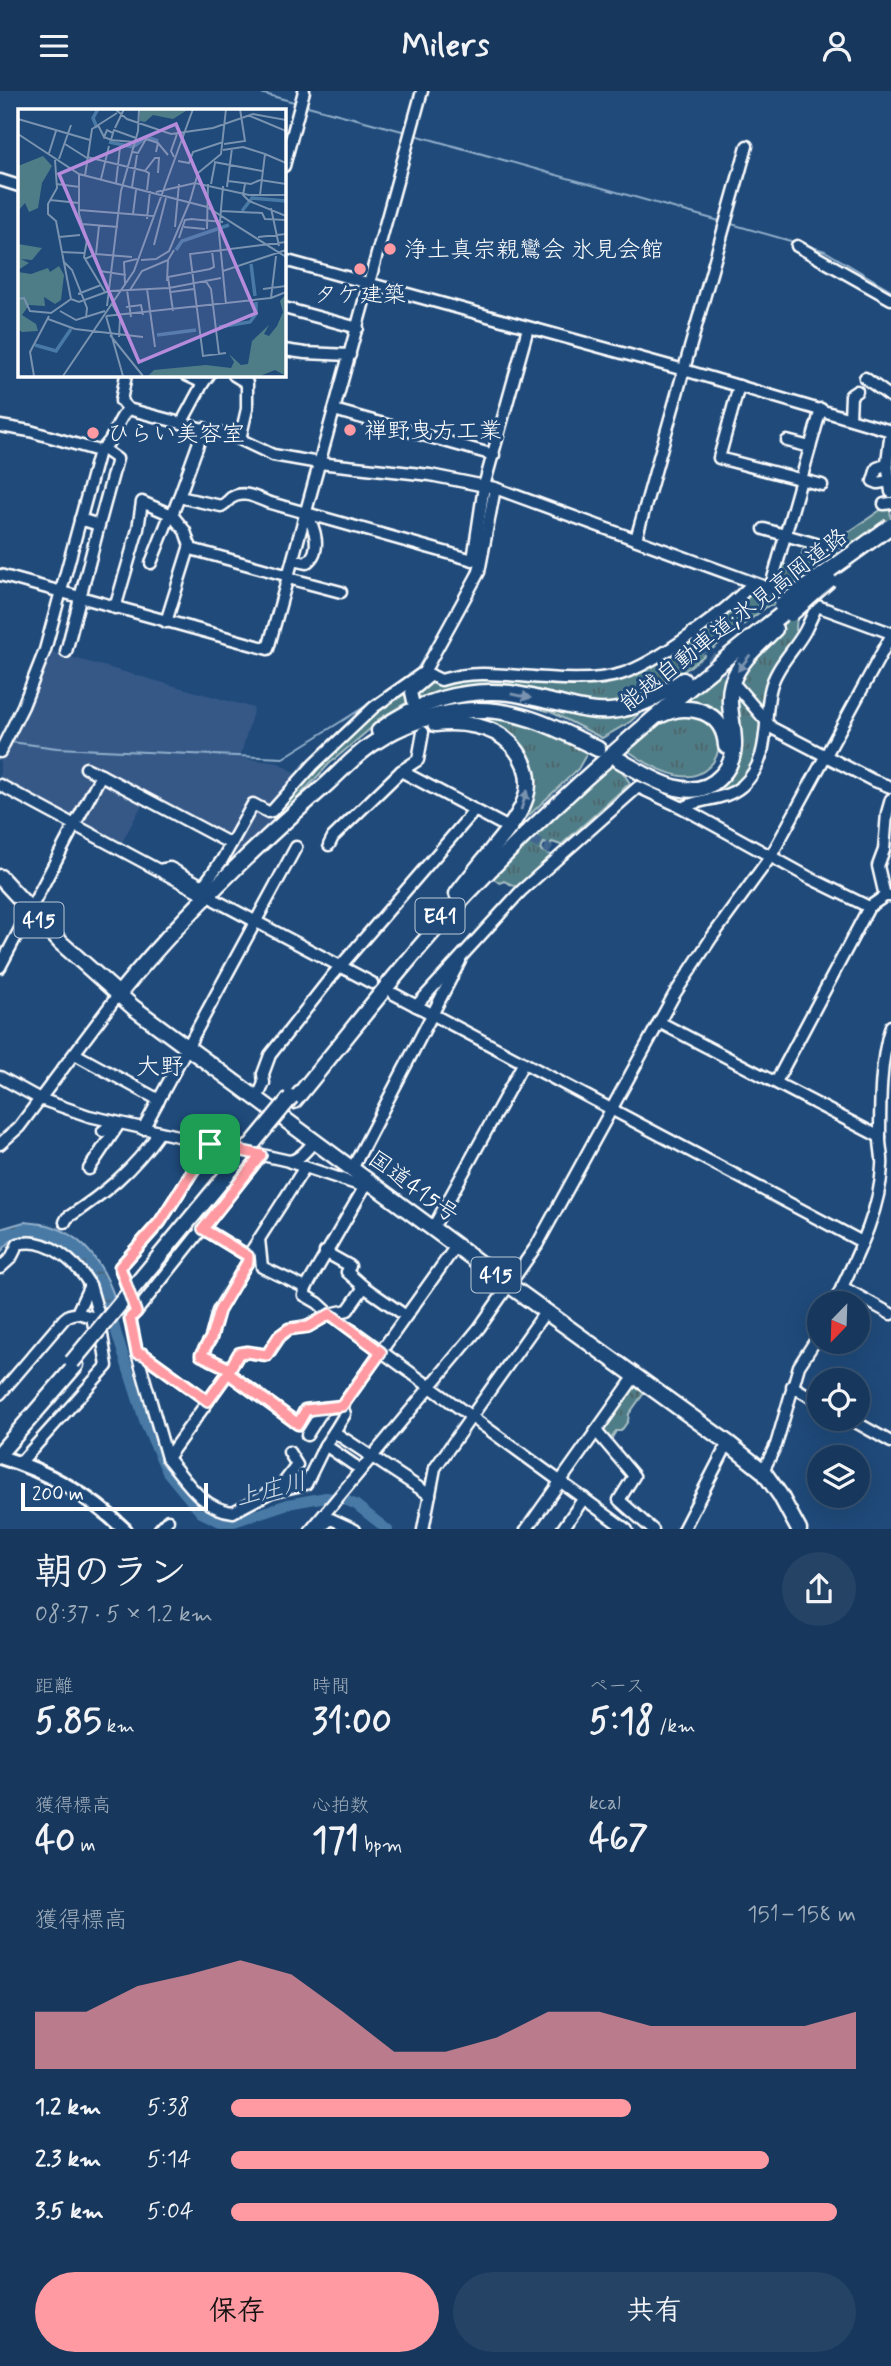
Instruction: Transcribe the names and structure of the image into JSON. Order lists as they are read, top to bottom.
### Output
{
  "streets": {
    "highway": [
      "能越自動車道;氷見高岡道路",
      "E41",
      "415",
      "国道415号"
    ]
  },
  "crossings": [
    ["能越自動車道;氷見高岡道路", "E41"]
  ],
  "districts": ["大野"],
  "water": ["上庄川"],
  "places": [
    "浄土真宗親鸞会 氷見会館",
    "タケ建築",
    "禅野曳方工業",
    "ひらい美容室"
  ],
  "scale_bar": "200 m",
  "north": "bottom left",
  "page": {
    "header": "Milers",
    "scale": "200 m",
    "heading": ["朝のラン", "08:37 · 5 × 1.2 km"],
    "stats": [
      ["距離", "5.85 km"],
      ["時間", "31:00"],
      ["ペース", "5:18 /km"],
      ["獲得標高", "40 m"],
      ["心拍数", "171 bpm"],
      ["kcal", "467"]
    ],
    "chart": ["獲得標高", "151–158 m"],
    "list": [
      {
        "name": "1.2 km",
        "note": "5:38"
      },
      {
        "name": "2.3 km",
        "note": "5:14"
      },
      {
        "name": "3.5 km",
        "note": "5:04"
      }
    ],
    "buttons": ["保存", "共有"]
  }
}
